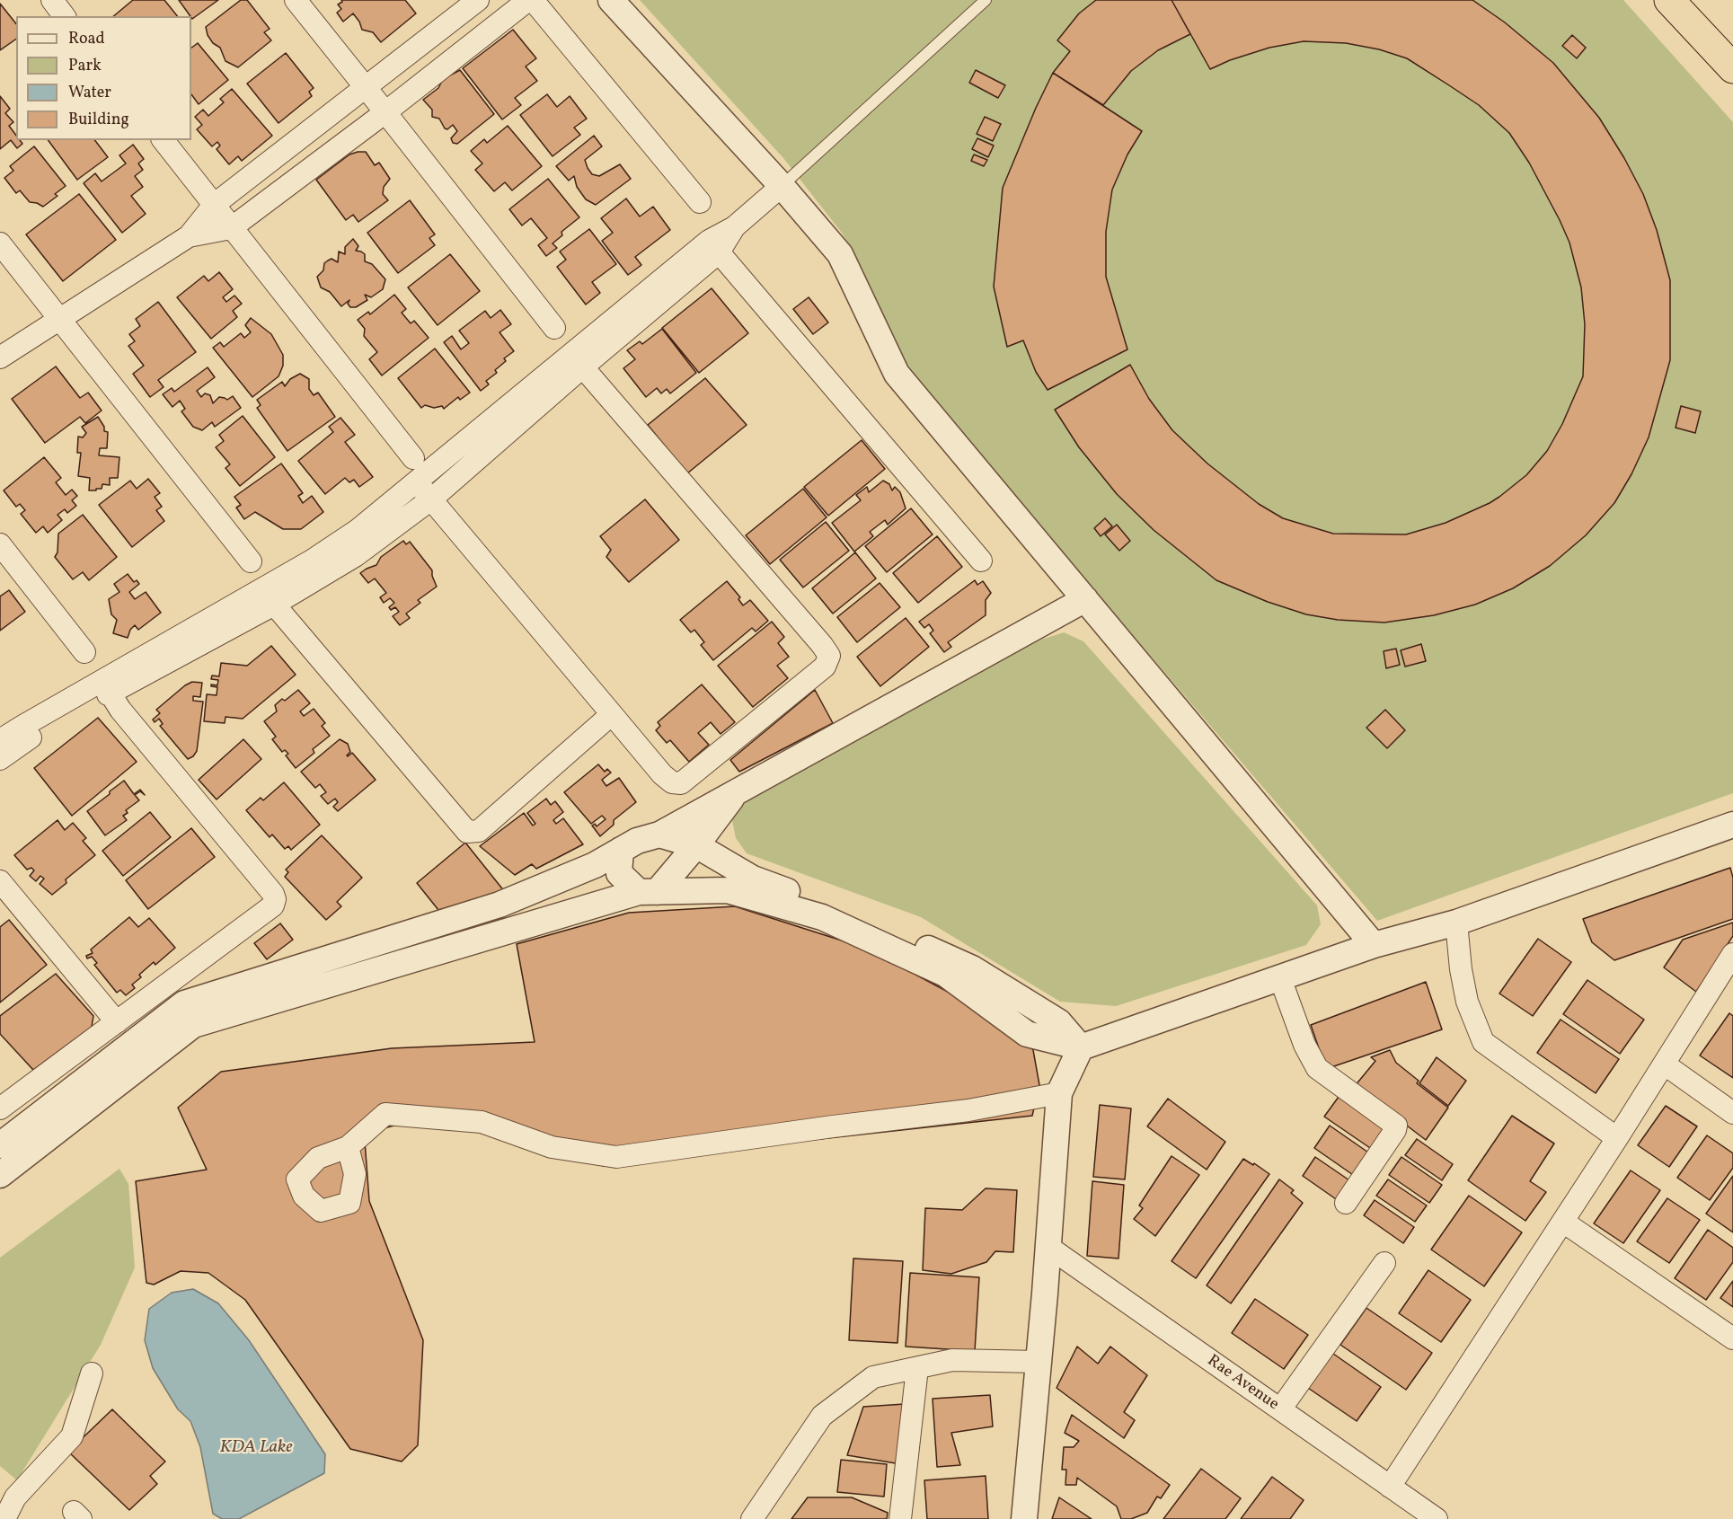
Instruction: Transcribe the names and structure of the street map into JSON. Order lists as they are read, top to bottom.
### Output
{
  "streets": {
    "street": ["Rae Avenue"]
  },
  "water": ["KDA Lake"],
  "legend": [
    "Road",
    "Park",
    "Water",
    "Building"
  ]
}
